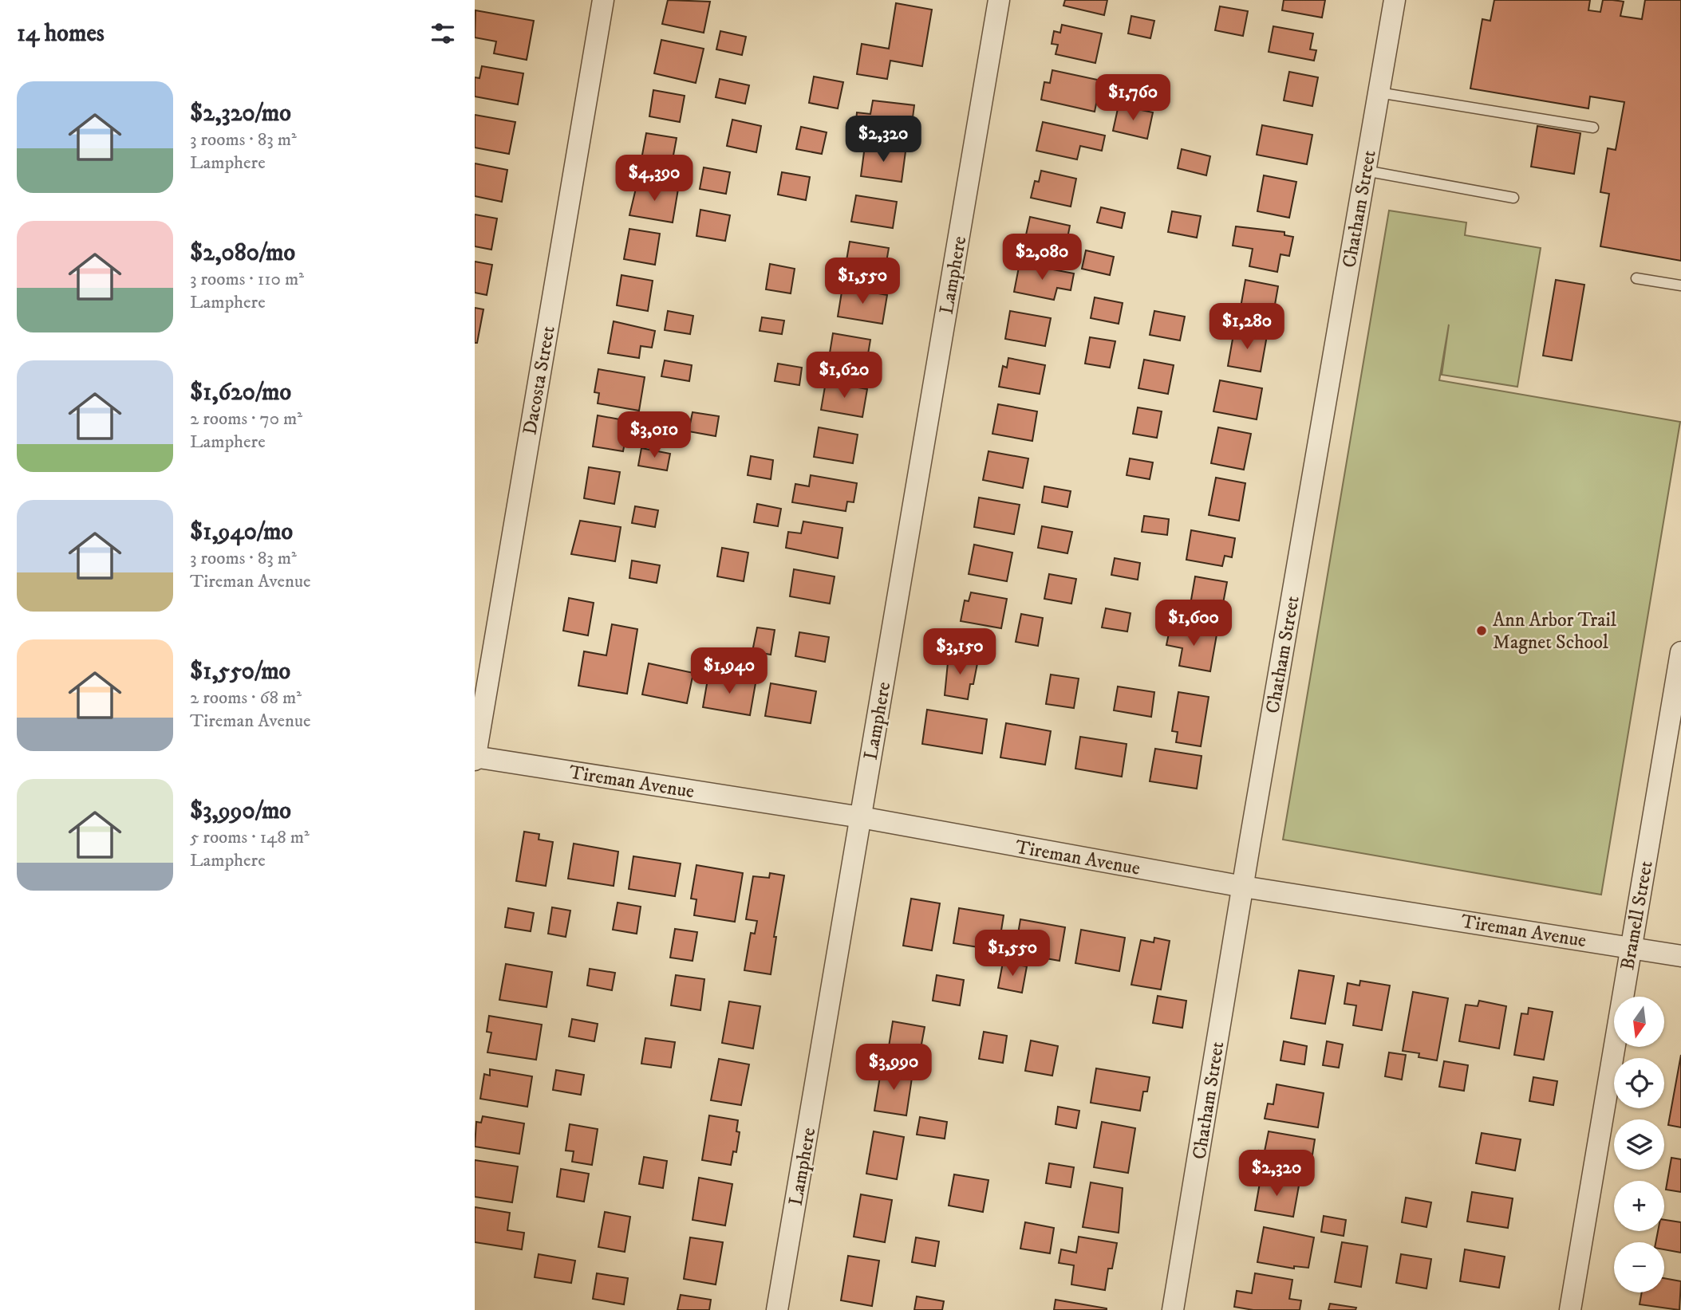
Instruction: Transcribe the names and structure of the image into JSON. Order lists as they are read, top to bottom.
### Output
{
  "streets": {
    "street": [
      "Chatham Street",
      "Lamphere",
      "Dacosta Street",
      "Tireman Avenue",
      "Bramell Street"
    ]
  },
  "crossings": [
    ["Chatham Street", "Tireman Avenue"],
    ["Lamphere", "Tireman Avenue"],
    ["Dacosta Street", "Tireman Avenue"],
    ["Tireman Avenue", "Bramell Street"]
  ],
  "places": ["Ann Arbor Trail Magnet School"],
  "north": "bottom",
  "page": {
    "heading": "14 homes",
    "list": [
      {
        "name": "$2,320/mo",
        "note": "3 rooms · 83 m² · Lamphere"
      },
      {
        "name": "$2,080/mo",
        "note": "3 rooms · 110 m² · Lamphere"
      },
      {
        "name": "$1,620/mo",
        "note": "2 rooms · 70 m² · Lamphere"
      },
      {
        "name": "$1,940/mo",
        "note": "3 rooms · 83 m² · Tireman Avenue"
      },
      {
        "name": "$1,550/mo",
        "note": "2 rooms · 68 m² · Tireman Avenue"
      },
      {
        "name": "$3,990/mo",
        "note": "5 rooms · 148 m² · Lamphere"
      }
    ],
    "price": [
      "$1,760",
      "$2,320",
      "$4,390",
      "$2,080",
      "$1,550",
      "$1,280",
      "$1,620",
      "$3,010",
      "$1,600",
      "$3,150",
      "$1,940",
      "$1,550",
      "$3,990",
      "$2,320"
    ],
    "map_buttons": ["+", "−"]
  }
}
